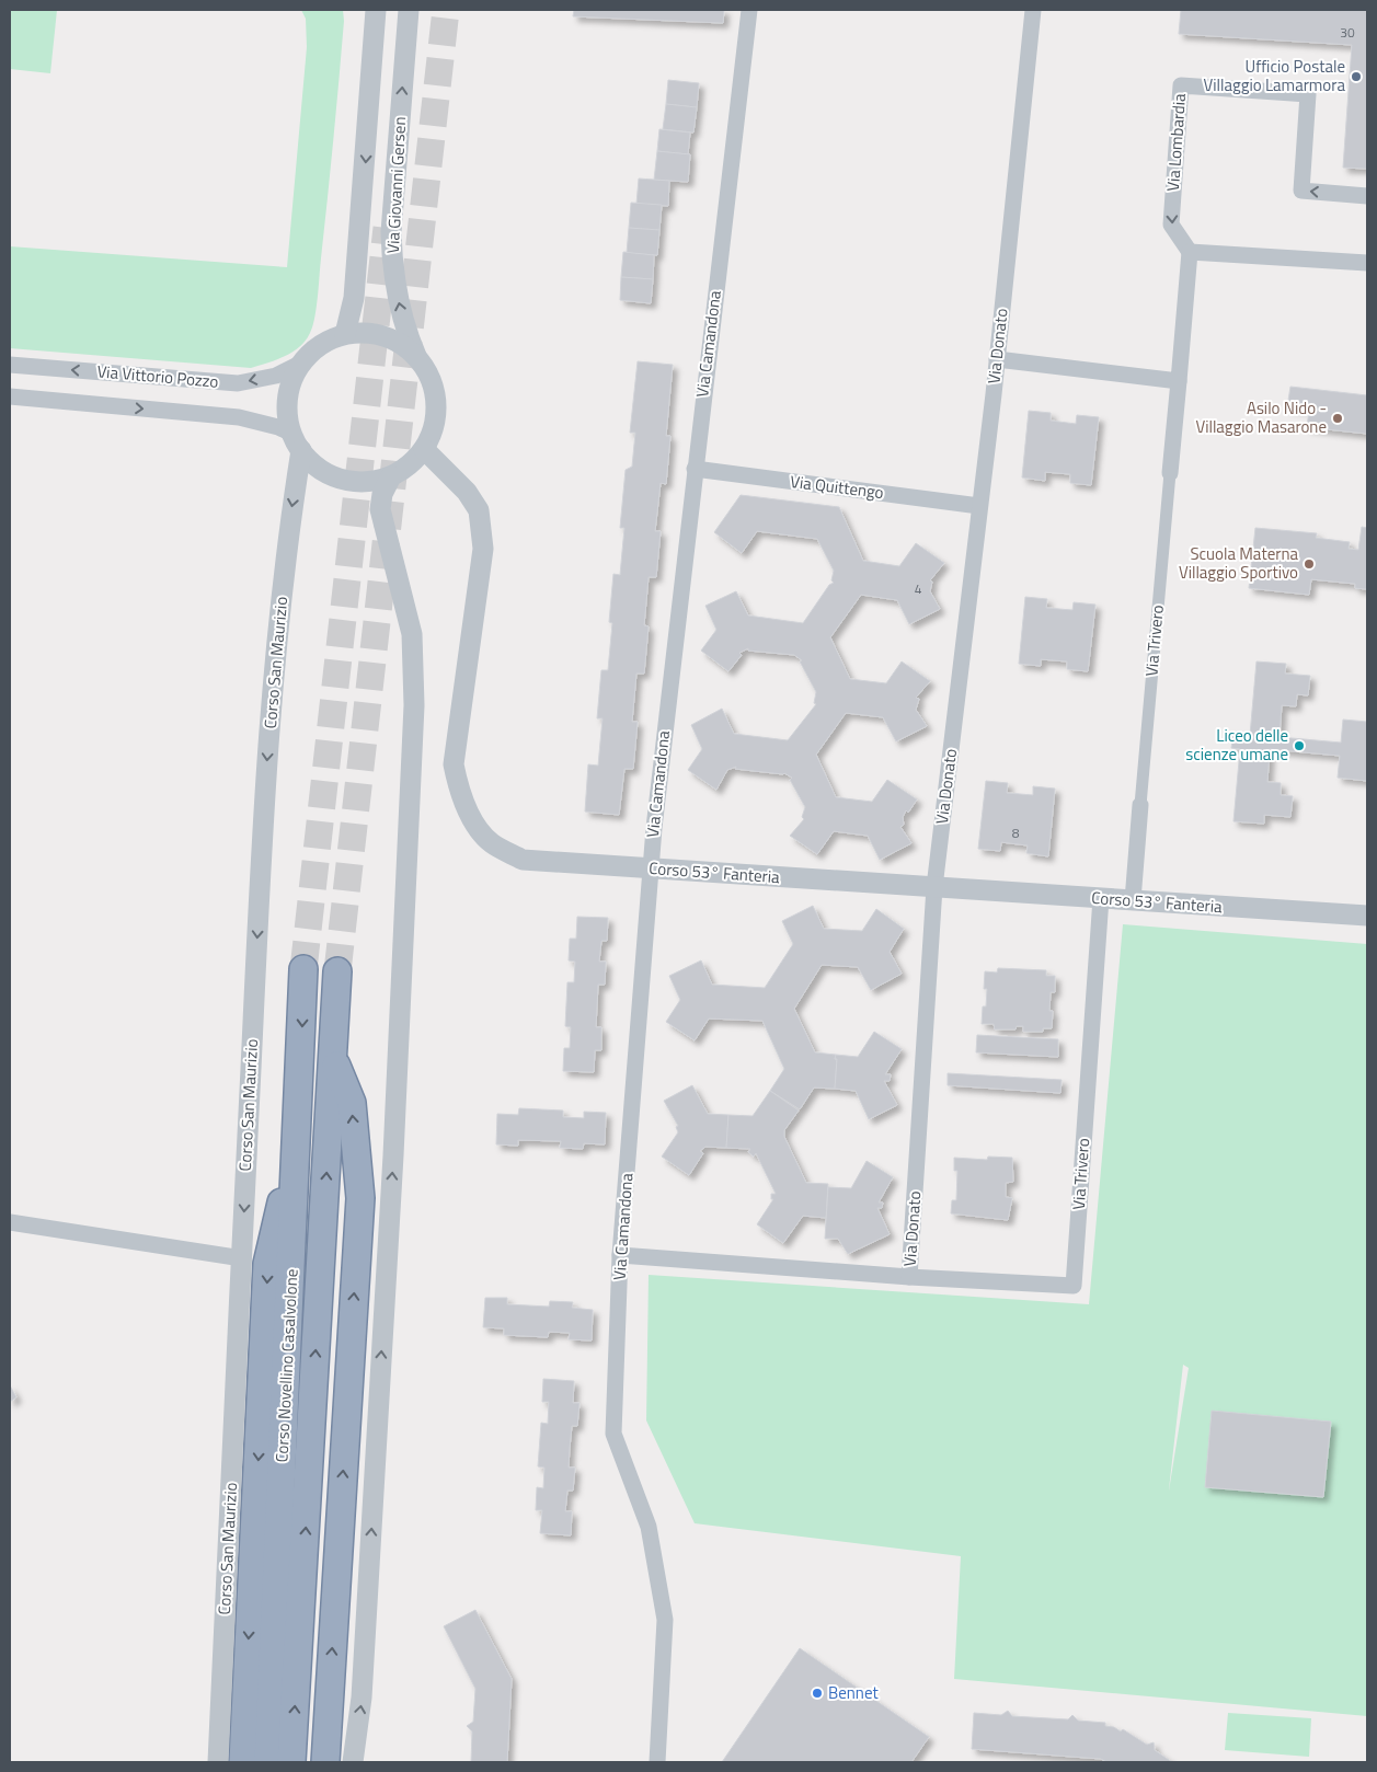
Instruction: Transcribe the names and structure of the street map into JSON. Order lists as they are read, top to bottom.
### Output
{
  "streets": {
    "highway": ["Corso Novellino Casalvolone"],
    "street": [
      "Via Lombardia",
      "Via Giovanni Gersen",
      "Via Camandona",
      "Via Donato",
      "Via Vittorio Pozzo",
      "Via Quittengo",
      "Via Trivero",
      "Corso San Maurizio",
      "Corso 53° Fanteria"
    ]
  },
  "crossings": [
    ["Via Giovanni Gersen", "Via Vittorio Pozzo"],
    ["Via Giovanni Gersen", "Corso San Maurizio"],
    ["Via Giovanni Gersen", "Corso 53° Fanteria"],
    ["Via Camandona", "Via Donato"],
    ["Via Camandona", "Via Quittengo"],
    ["Via Camandona", "Corso 53° Fanteria"],
    ["Via Donato", "Via Quittengo"],
    ["Via Donato", "Via Trivero"],
    ["Via Donato", "Corso 53° Fanteria"],
    ["Via Vittorio Pozzo", "Corso San Maurizio"],
    ["Via Vittorio Pozzo", "Corso 53° Fanteria"],
    ["Via Trivero", "Corso 53° Fanteria"],
    ["Corso San Maurizio", "Corso 53° Fanteria"]
  ],
  "places": [
    "Ufficio Postale Villaggio Lamarmora",
    "Asilo Nido - Villaggio Masarone",
    "Scuola Materna Villaggio Sportivo",
    "Liceo delle scienze umane",
    "Bennet"
  ],
  "house_numbers": ["30", "4", "8"]
}
